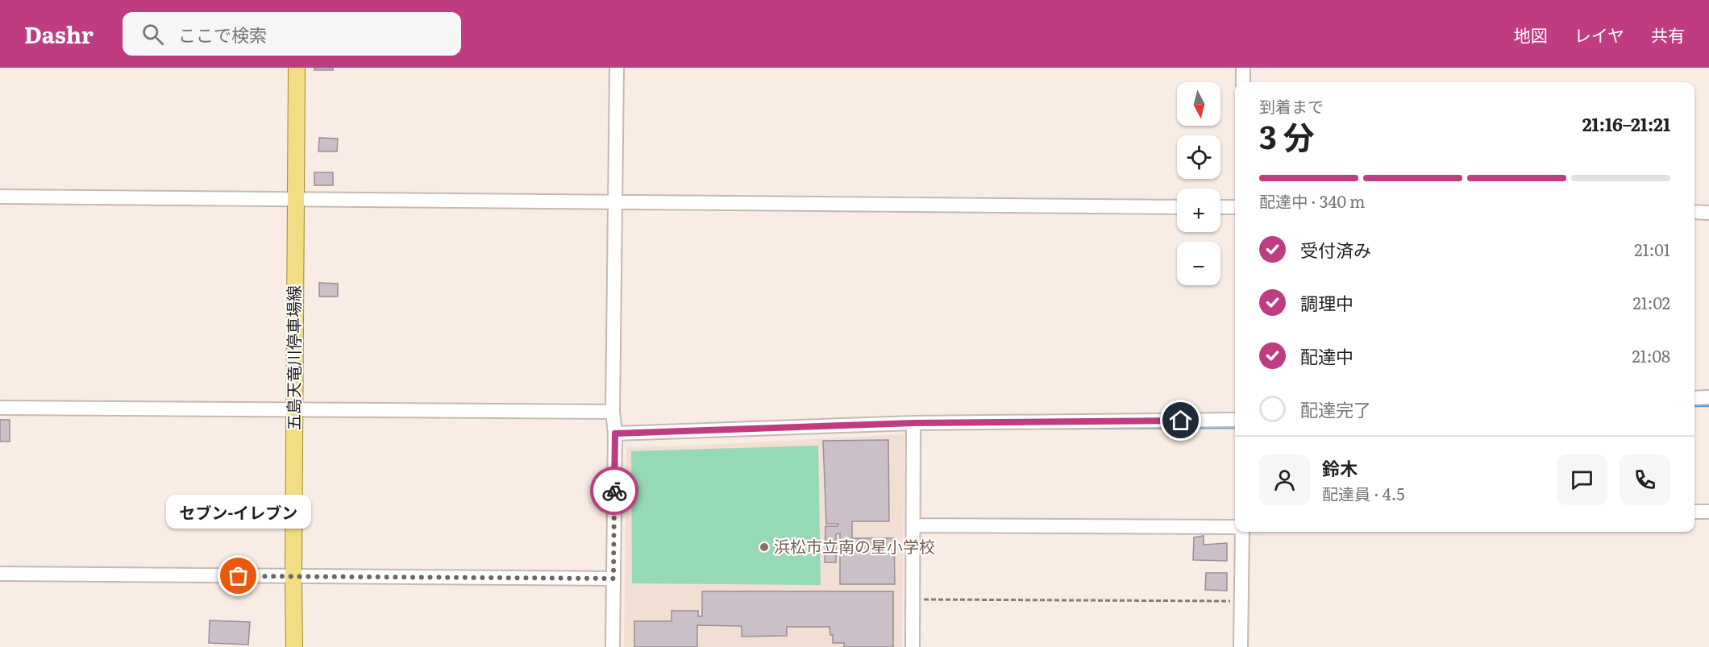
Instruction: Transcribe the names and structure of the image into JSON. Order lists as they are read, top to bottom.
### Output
{
  "streets": {
    "main road": ["五島天竜川停車場線"]
  },
  "places": ["浜松市立南の星小学校", "セブン-イレブン"],
  "north": "bottom",
  "page": {
    "header": "Dashr",
    "search": "ここで検索",
    "nav": ["地図", "レイヤ", "共有"],
    "map_buttons": ["+", "−"],
    "heading": ["3 分", "到着まで", "21:16–21:21"],
    "panel": ["鈴木", "配達員 · 4.5"],
    "bar": "配達中 · 340 m",
    "list": [
      ["受付済み", "21:01"],
      ["調理中", "21:02"],
      ["配達中", "21:08"],
      "配達完了"
    ],
    "bubble": "セブン-イレブン"
  }
}
